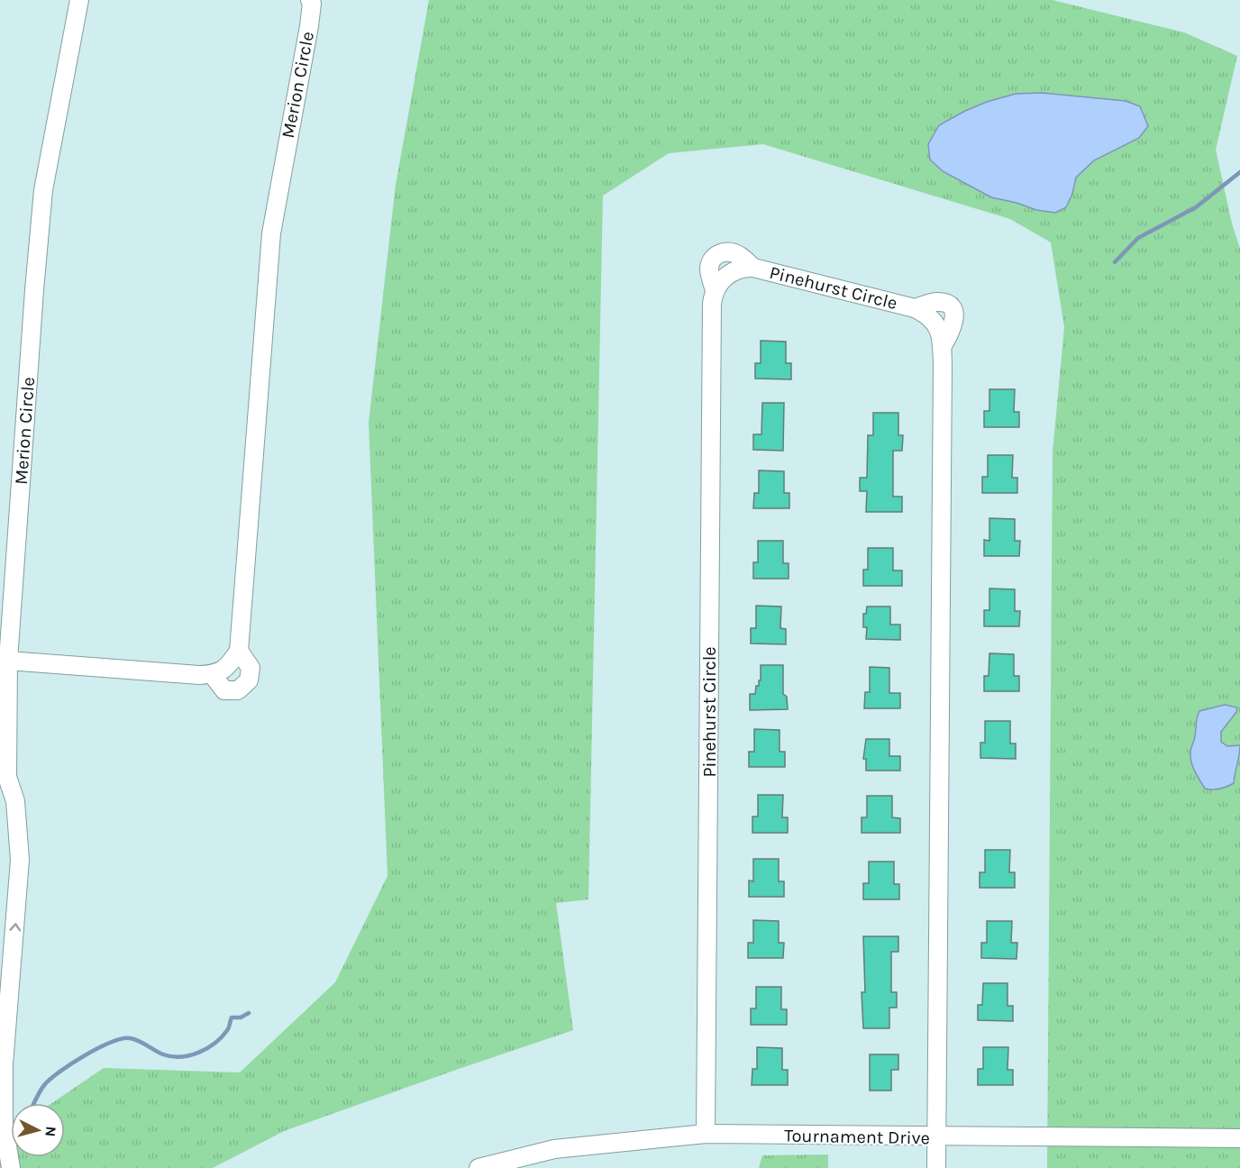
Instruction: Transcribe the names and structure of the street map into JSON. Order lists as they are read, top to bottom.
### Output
{
  "streets": {
    "street": ["Merion Circle", "Pinehurst Circle", "Tournament Drive"]
  },
  "crossings": [
    ["Pinehurst Circle", "Tournament Drive"]
  ],
  "north": "right"
}
